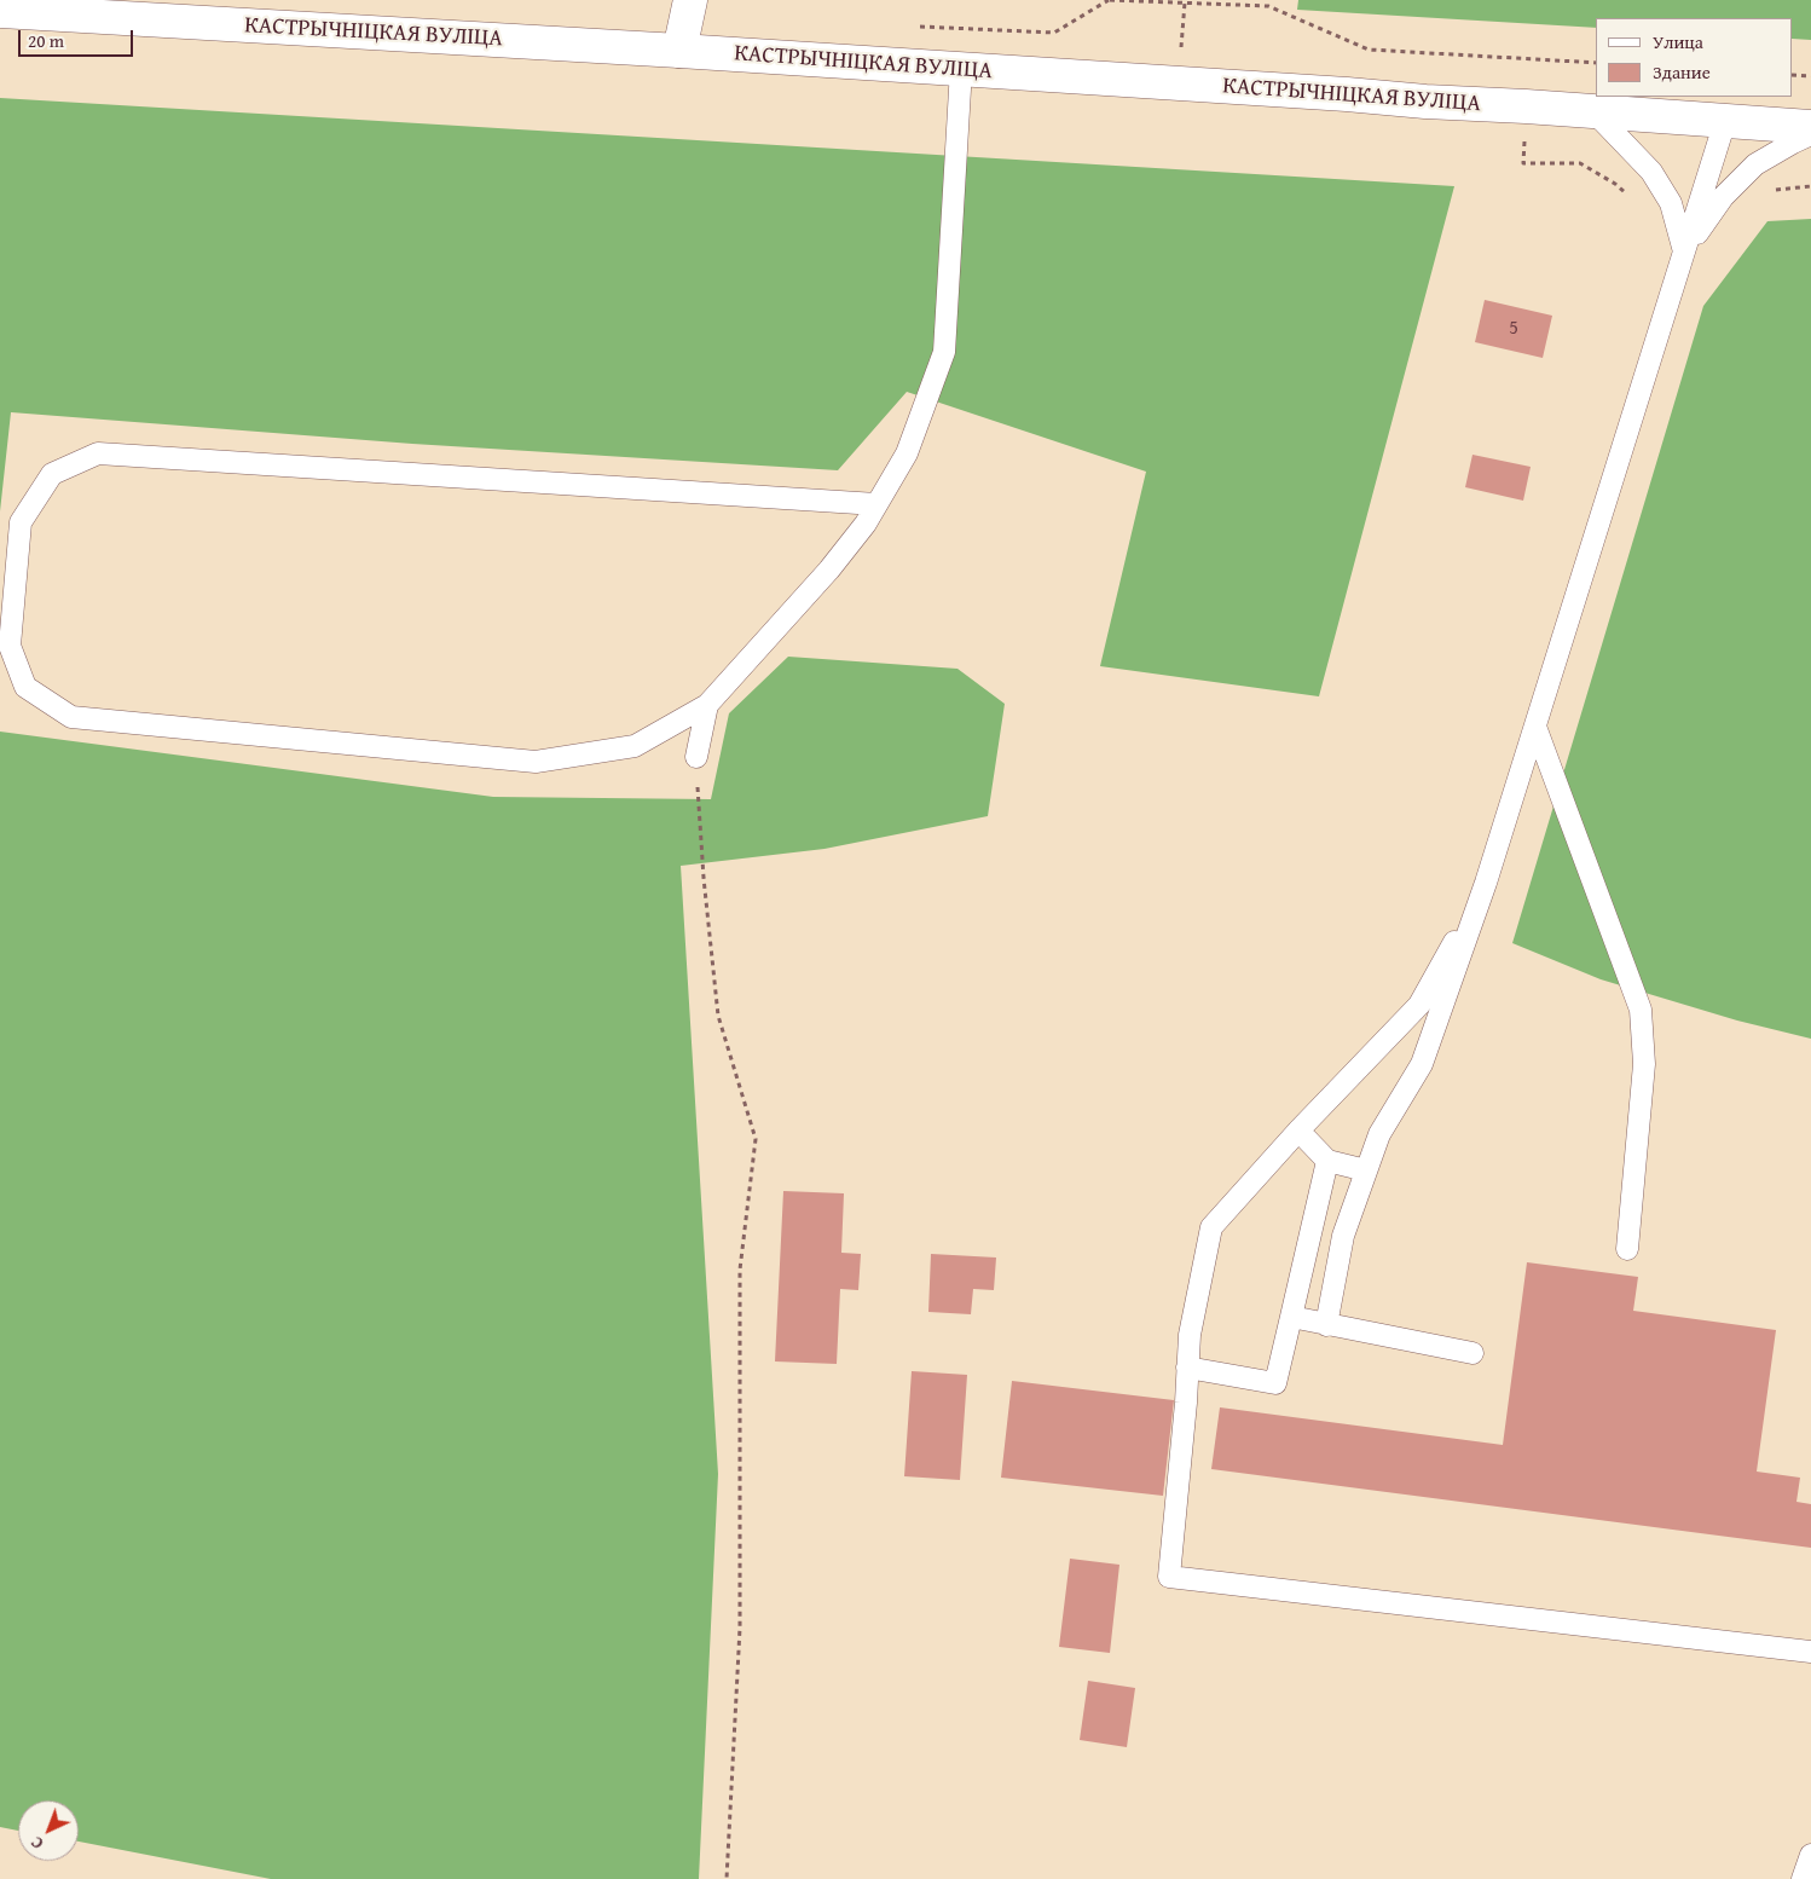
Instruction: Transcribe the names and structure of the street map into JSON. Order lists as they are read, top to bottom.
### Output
{
  "streets": {
    "main road": ["КАСТРЫЧНІЦКАЯ ВУЛІЦА"]
  },
  "house_numbers": ["5"],
  "legend": ["Улица", "Здание"],
  "scale_bar": "20 m",
  "north": "bottom left"
}
